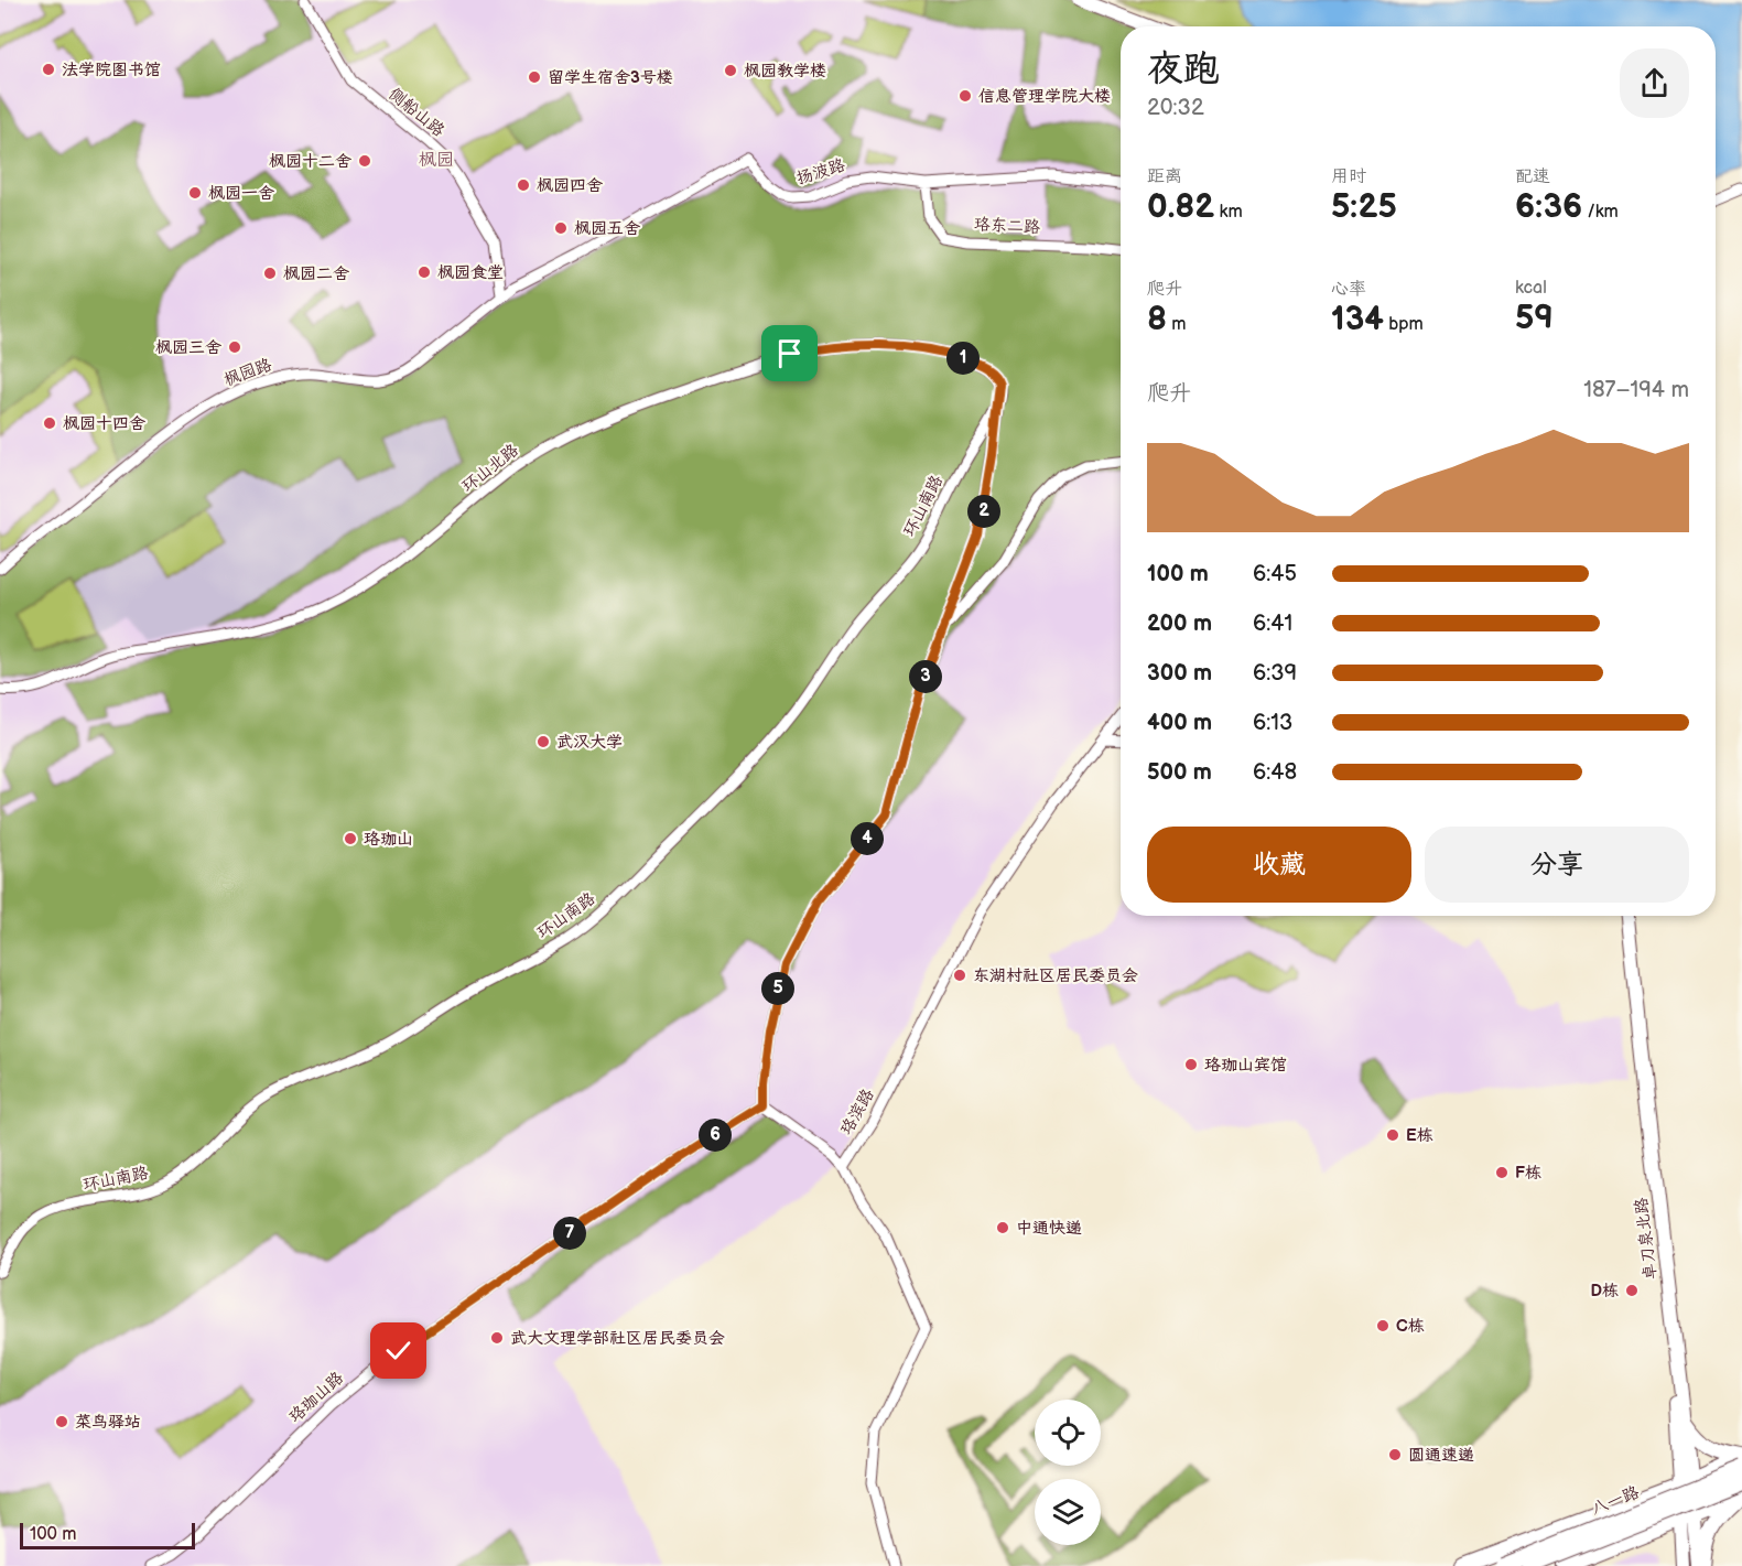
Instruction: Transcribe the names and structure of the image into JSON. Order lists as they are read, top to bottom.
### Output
{
  "streets": {
    "main road": ["八一路"],
    "street": [
      "侧船山路",
      "扬波路",
      "珞东二路",
      "枫园路",
      "环山北路",
      "环山南路",
      "珞滨路",
      "卓刀泉北路",
      "珞珈山路"
    ]
  },
  "crossings": [
    ["侧船山路", "枫园路"],
    ["扬波路", "珞东二路"],
    ["扬波路", "枫园路"],
    ["环山北路", "环山南路"],
    ["卓刀泉北路", "八一路"]
  ],
  "districts": ["枫园"],
  "places": [
    "法学院图书馆",
    "枫园教学楼",
    "留学生宿舍3号楼",
    "信息管理学院大楼",
    "枫园十二舍",
    "枫园四舍",
    "枫园一舍",
    "枫园五舍",
    "枫园食堂",
    "枫园二舍",
    "枫园三舍",
    "枫园十四舍",
    "武汉大学",
    "珞珈山",
    "东湖村社区居民委员会",
    "珞珈山宾馆",
    "E栋",
    "F栋",
    "中通快递",
    "D栋",
    "C栋",
    "武大文理学部社区居民委员会",
    "菜鸟驿站",
    "圆通速递"
  ],
  "scale_bar": "100 m",
  "page": {
    "heading": ["夜跑", "20:32"],
    "stats": [
      ["距离", "0.82 km"],
      ["用时", "5:25"],
      ["配速", "6:36 /km"],
      ["爬升", "8 m"],
      ["心率", "134 bpm"],
      ["kcal", "59"]
    ],
    "pins": [
      "1",
      "2",
      "3",
      "4",
      "5",
      "6",
      "7"
    ],
    "chart": ["爬升", "187–194 m"],
    "list": [
      {
        "name": "100 m",
        "note": "6:45"
      },
      {
        "name": "200 m",
        "note": "6:41"
      },
      {
        "name": "300 m",
        "note": "6:39"
      },
      {
        "name": "400 m",
        "note": "6:13"
      },
      {
        "name": "500 m",
        "note": "6:48"
      }
    ],
    "buttons": ["收藏", "分享"],
    "scale": "100 m"
  }
}
